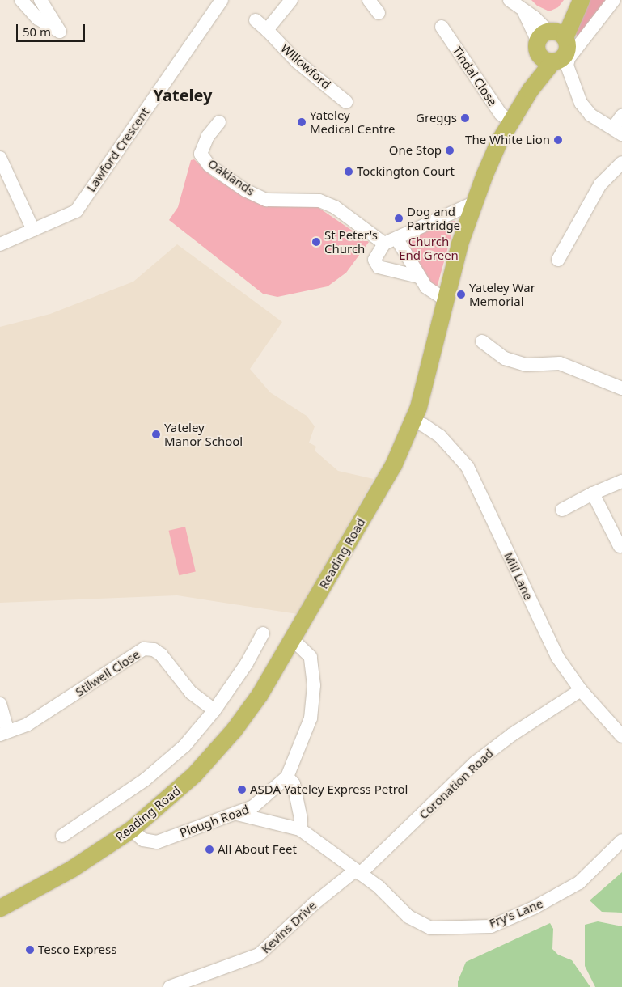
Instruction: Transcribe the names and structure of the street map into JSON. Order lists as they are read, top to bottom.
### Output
{
  "streets": {
    "main road": ["Reading Road"],
    "street": [
      "Willowford",
      "Tindal Close",
      "Lawford Crescent",
      "Oaklands",
      "Mill Lane",
      "Stilwell Close",
      "Coronation Road",
      "Plough Road",
      "Fry's Lane",
      "Kevins Drive"
    ]
  },
  "crossings": [
    ["Tindal Close", "Reading Road"],
    ["Reading Road", "Mill Lane"],
    ["Reading Road", "Plough Road"],
    ["Mill Lane", "Coronation Road"],
    ["Coronation Road", "Fry's Lane"],
    ["Coronation Road", "Kevins Drive"],
    ["Plough Road", "Fry's Lane"],
    ["Fry's Lane", "Kevins Drive"]
  ],
  "districts": ["Yateley"],
  "parks": ["Church End Green"],
  "places": [
    "Greggs",
    "Yateley Medical Centre",
    "The White Lion",
    "One Stop",
    "Tockington Court",
    "Dog and Partridge",
    "St Peter's Church",
    "Yateley War Memorial",
    "Yateley Manor School",
    "ASDA Yateley Express Petrol",
    "All About Feet",
    "Tesco Express"
  ],
  "scale_bar": "50 m"
}
